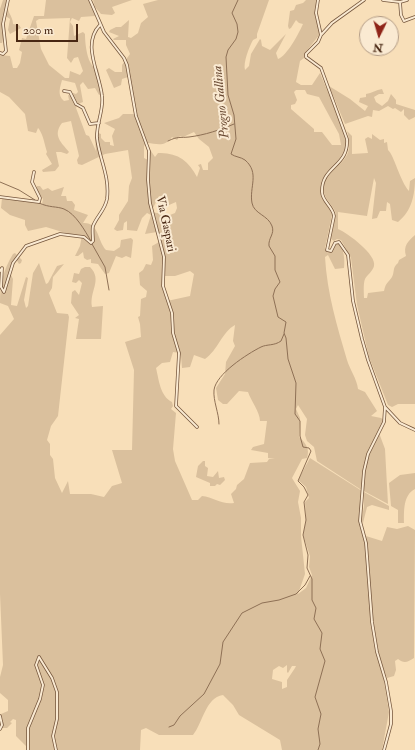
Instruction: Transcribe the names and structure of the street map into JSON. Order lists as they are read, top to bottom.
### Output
{
  "streets": {
    "street": ["Via Gaspari"]
  },
  "water": ["Progno Gallina"],
  "scale_bar": "200 m",
  "north": "bottom"
}
